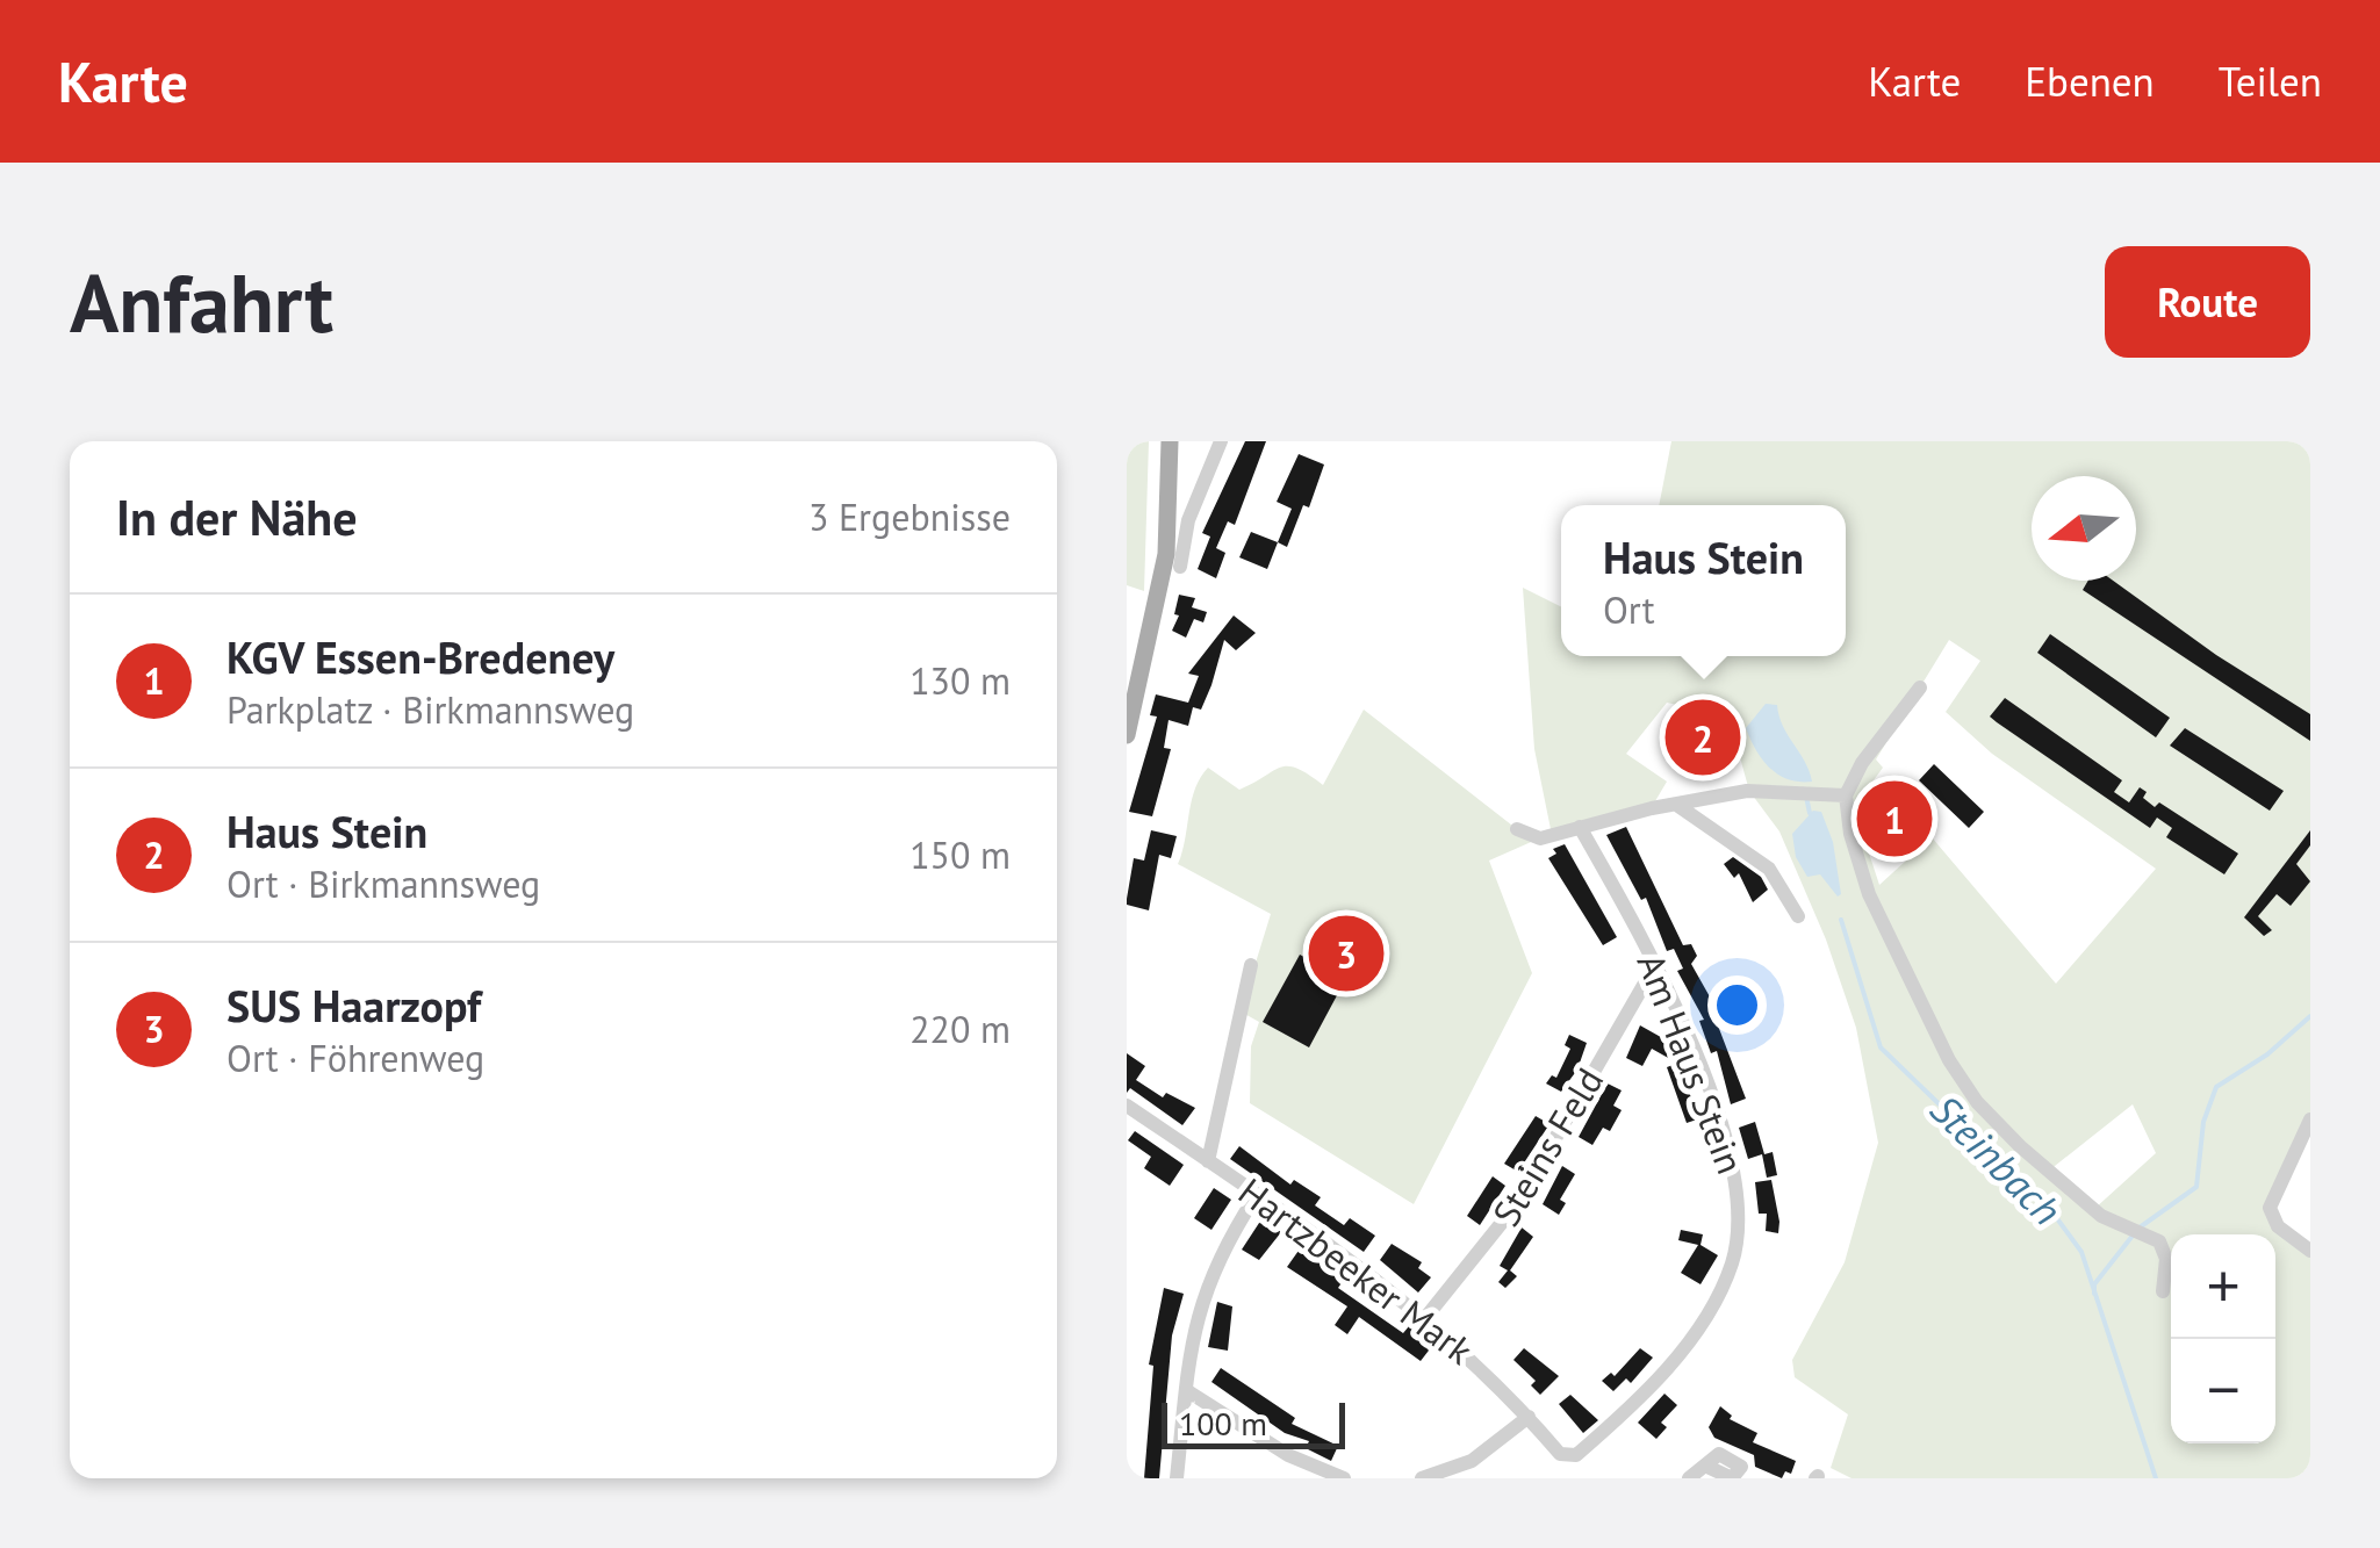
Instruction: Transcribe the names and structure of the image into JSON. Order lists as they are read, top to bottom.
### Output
{
  "streets": {
    "street": ["Am Haus Stein", "Steins Feld", "Hartzbeeker Mark"]
  },
  "crossings": [
    ["Am Haus Stein", "Steins Feld"],
    ["Am Haus Stein", "Hartzbeeker Mark"],
    ["Steins Feld", "Hartzbeeker Mark"]
  ],
  "water": ["Steinbach"],
  "scale_bar": "100 m",
  "north": "left",
  "page": {
    "header": "Karte",
    "nav": ["Karte", "Ebenen", "Teilen"],
    "buttons": "Route",
    "title": "Anfahrt",
    "heading": ["In der Nähe", "3 Ergebnisse"],
    "popup": ["Haus Stein", "Ort"],
    "list": [
      {
        "mark": "1",
        "name": "KGV Essen-Bredeney",
        "note": "Parkplatz · Birkmannsweg",
        "value": "130 m"
      },
      {
        "mark": "2",
        "name": "Haus Stein",
        "note": "Ort · Birkmannsweg",
        "value": "150 m"
      },
      {
        "mark": "3",
        "name": "SUS Haarzopf",
        "note": "Ort · Föhrenweg",
        "value": "220 m"
      }
    ],
    "pins": ["2", "1", "3"],
    "map_buttons": ["+", "−"],
    "scale": "100 m"
  }
}
